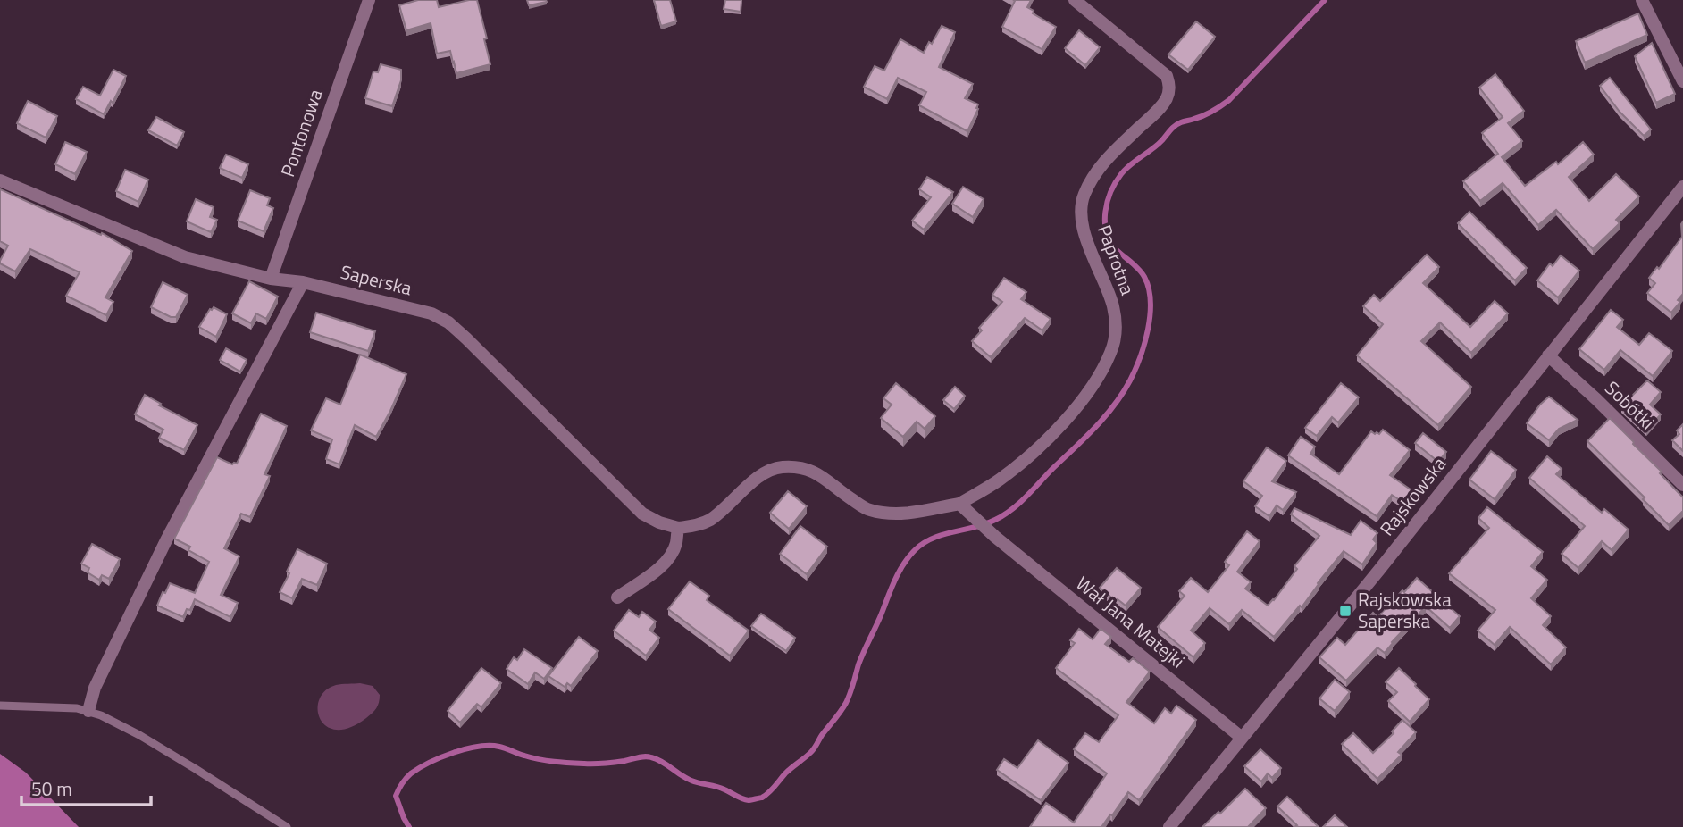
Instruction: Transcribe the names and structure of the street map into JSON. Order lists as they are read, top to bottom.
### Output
{
  "streets": {
    "street": [
      "Pontonowa",
      "Paprotna",
      "Saperska",
      "Sobótki",
      "Rajskowska",
      "Wał Jana Matejki"
    ]
  },
  "crossings": [
    ["Pontonowa", "Saperska"],
    ["Paprotna", "Wał Jana Matejki"],
    ["Sobótki", "Rajskowska"],
    ["Rajskowska", "Wał Jana Matejki"]
  ],
  "places": {
    "transit": ["Rajskowska Saperska"]
  },
  "scale_bar": "50 m"
}
